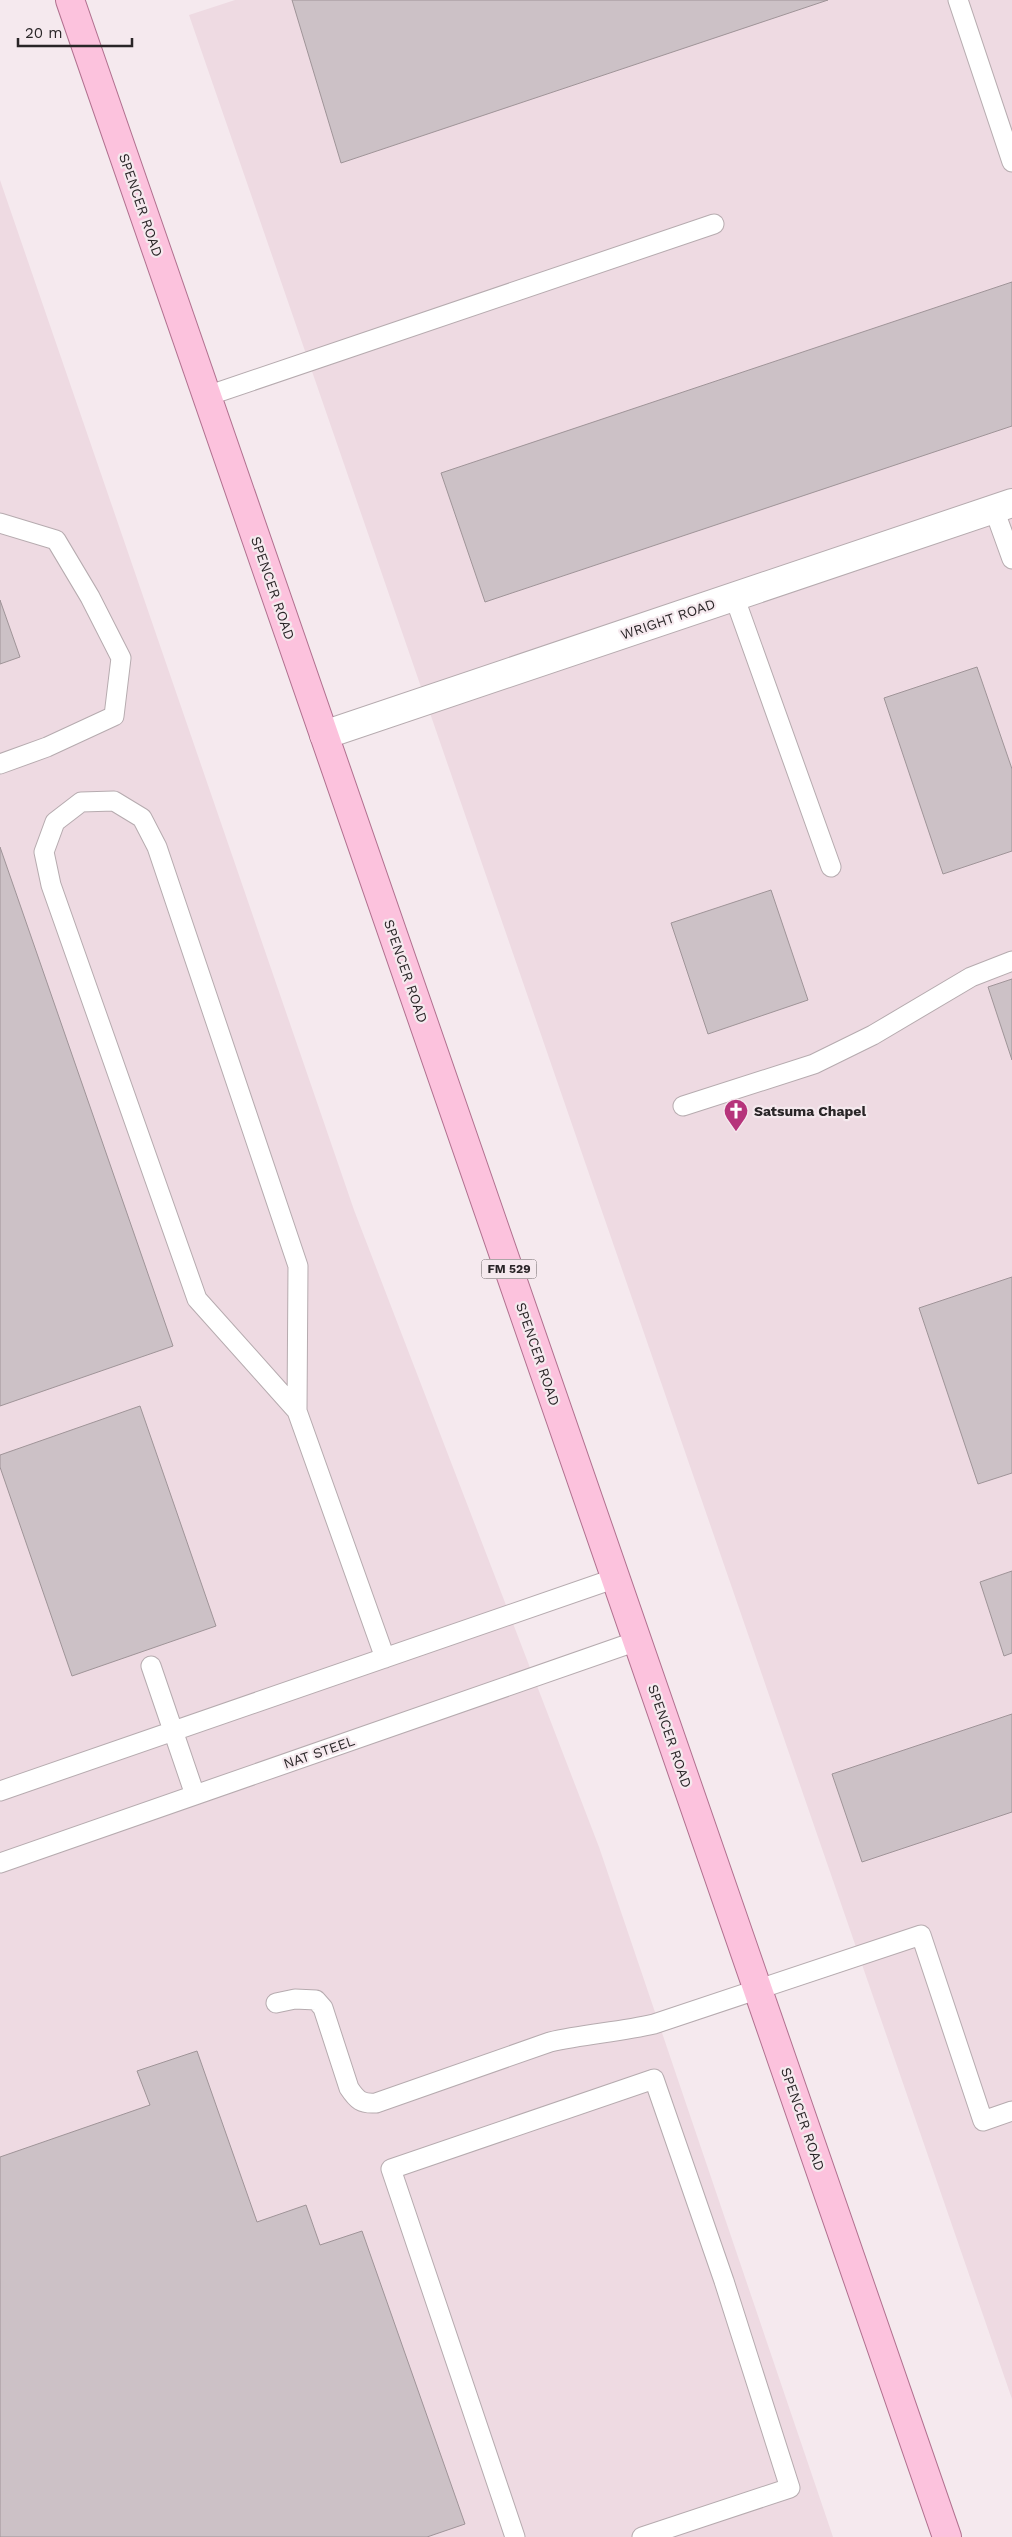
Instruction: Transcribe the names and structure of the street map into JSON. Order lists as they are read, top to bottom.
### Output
{
  "streets": {
    "main road": ["SPENCER ROAD", "FM 529"],
    "street": ["WRIGHT ROAD"],
    "lane": ["NAT STEEL"]
  },
  "crossings": [
    ["SPENCER ROAD", "WRIGHT ROAD"],
    ["SPENCER ROAD", "NAT STEEL"]
  ],
  "places": {
    "church": ["Satsuma Chapel"]
  },
  "scale_bar": "20 m"
}
